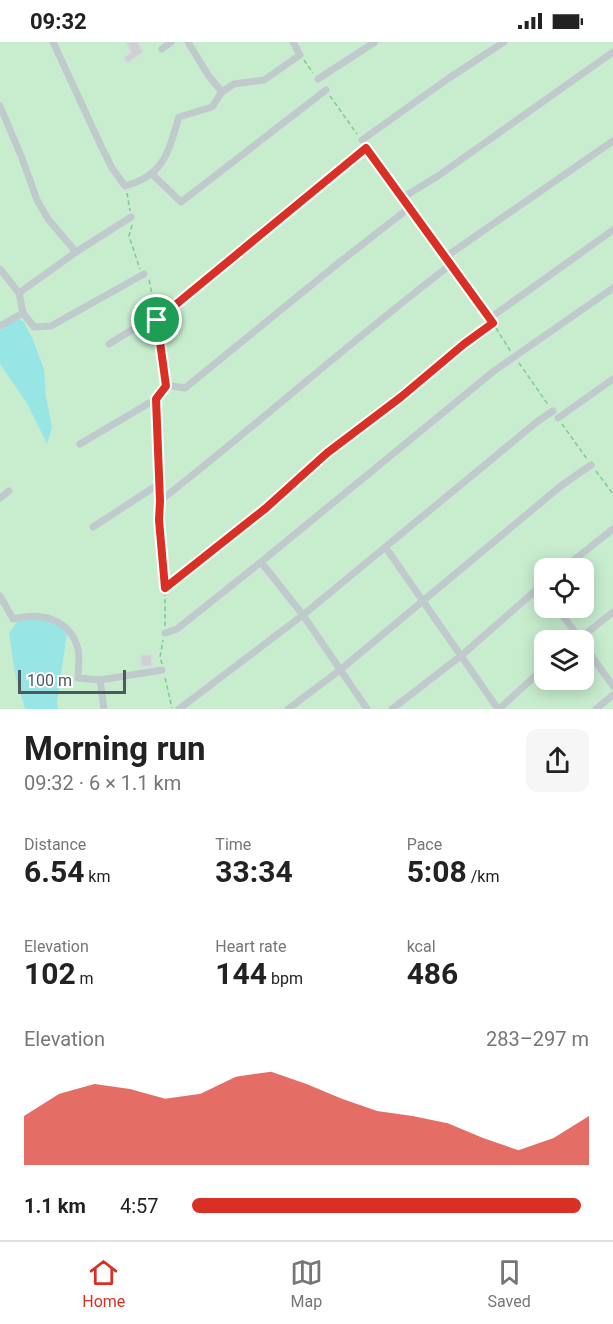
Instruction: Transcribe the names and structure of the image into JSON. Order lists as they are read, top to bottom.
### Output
{
  "scale_bar": "100 m",
  "page": {
    "status": "09:32",
    "scale": "100 m",
    "heading": ["Morning run", "09:32 · 6 × 1.1 km"],
    "stats": [
      ["Distance", "6.54 km"],
      ["Time", "33:34"],
      ["Pace", "5:08 /km"],
      ["Elevation", "102 m"],
      ["Heart rate", "144 bpm"],
      ["kcal", "486"]
    ],
    "chart": ["Elevation", "283–297 m"],
    "list": [
      {
        "name": "1.1 km",
        "note": "4:57"
      }
    ],
    "tabs": ["Home", "Map", "Saved"]
  }
}
